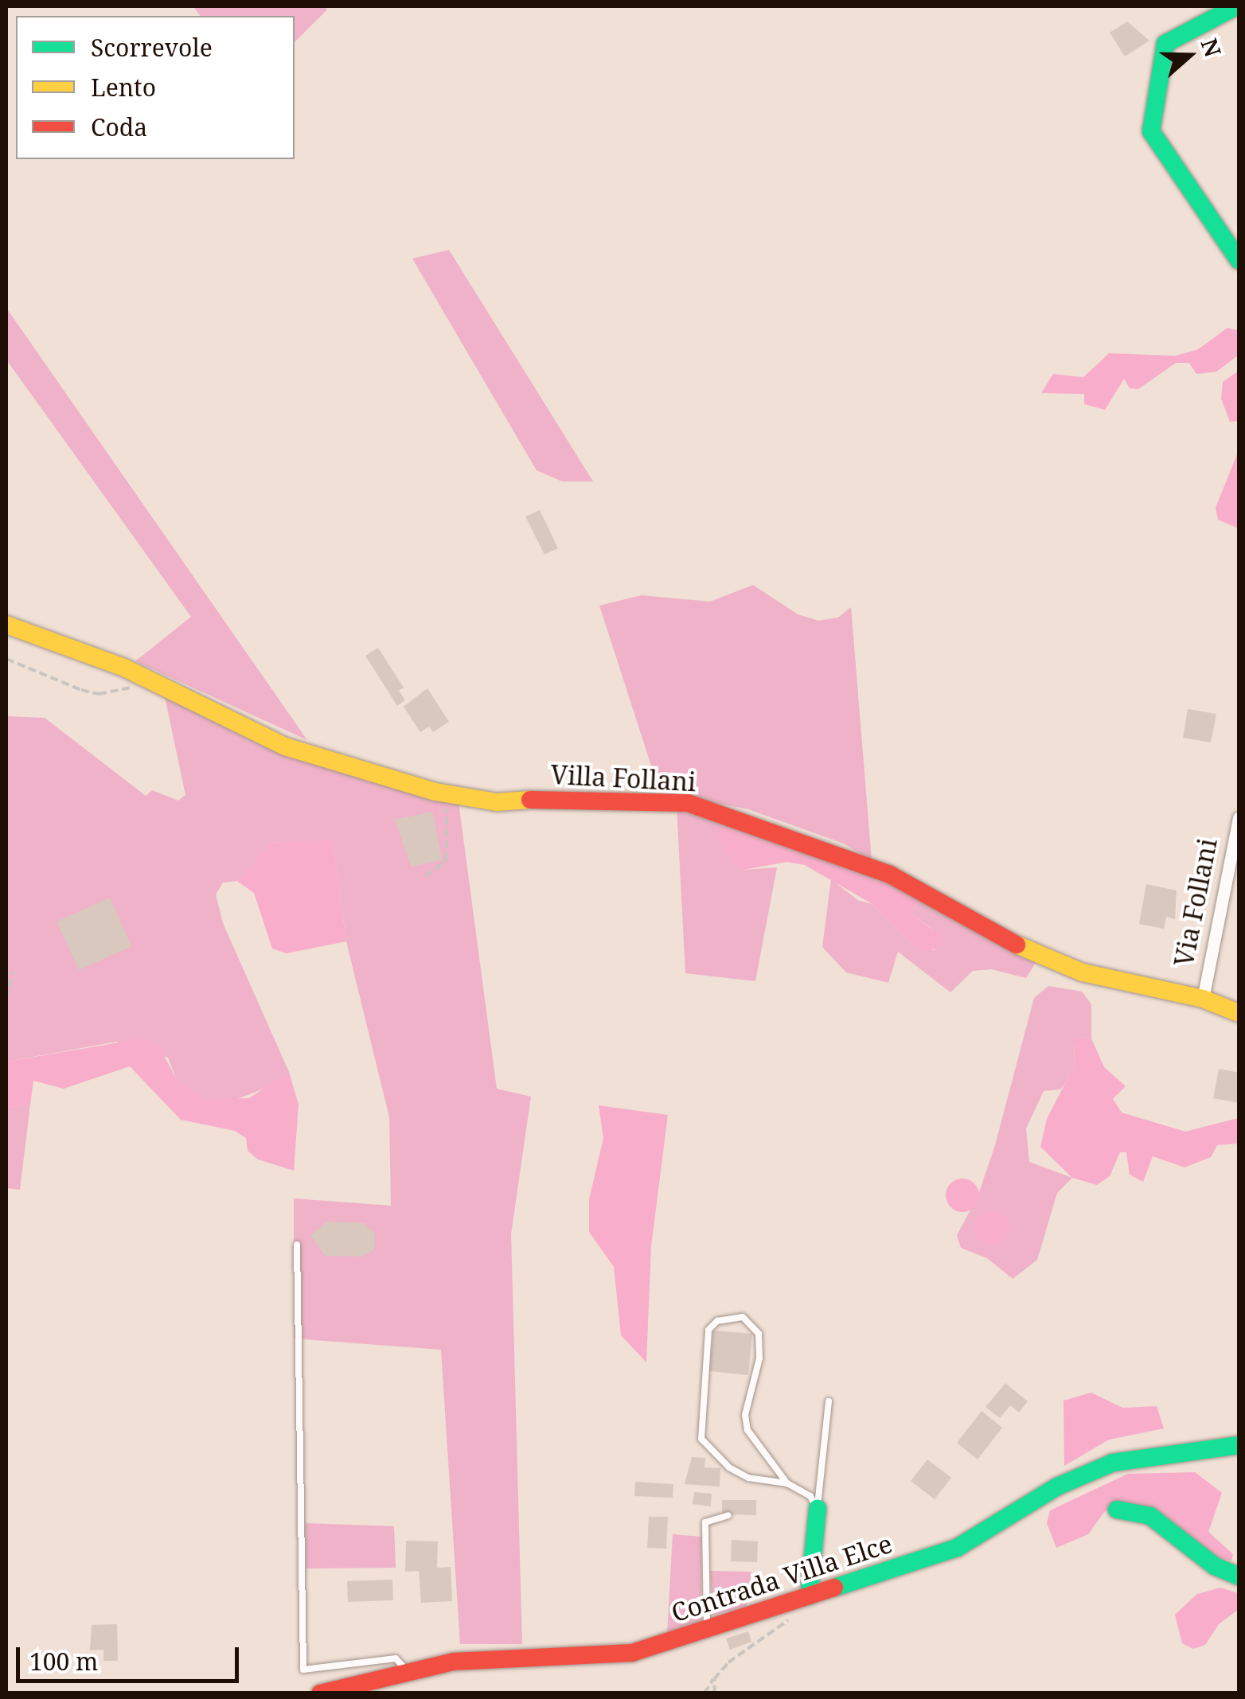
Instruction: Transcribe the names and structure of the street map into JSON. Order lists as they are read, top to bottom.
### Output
{
  "streets": {
    "street": ["Villa Follani", "Via Follani", "Contrada Villa Elce"]
  },
  "crossings": [
    ["Villa Follani", "Via Follani"]
  ],
  "legend": ["Scorrevole", "Lento", "Coda"],
  "scale_bar": "100 m",
  "north": "right"
}
